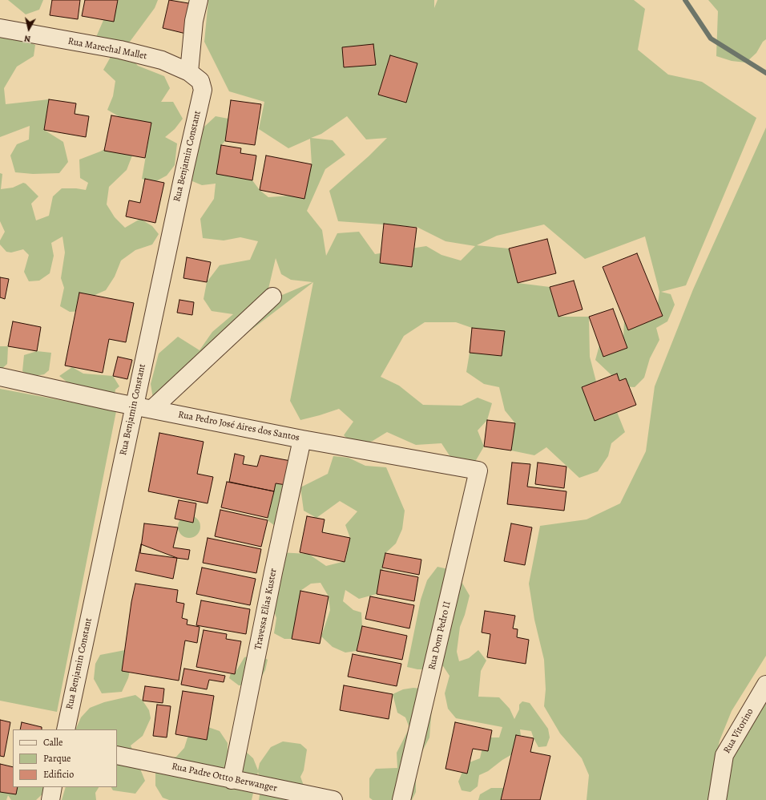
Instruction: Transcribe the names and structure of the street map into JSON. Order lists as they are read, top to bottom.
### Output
{
  "streets": {
    "street": [
      "Rua Marechal Mallet",
      "Rua Benjamin Constant",
      "Rua Pedro José Aires dos Santos",
      "Travessa Elias Kuster",
      "Rua Dom Pedro II",
      "Rua Vitorino",
      "Rua Padre Ottto Berwanger"
    ]
  },
  "crossings": [
    ["Rua Marechal Mallet", "Rua Benjamin Constant"],
    ["Rua Benjamin Constant", "Rua Pedro José Aires dos Santos"],
    ["Rua Pedro José Aires dos Santos", "Travessa Elias Kuster"],
    ["Rua Pedro José Aires dos Santos", "Rua Dom Pedro II"],
    ["Travessa Elias Kuster", "Rua Padre Ottto Berwanger"]
  ],
  "legend": ["Calle", "Parque", "Edificio"],
  "north": "bottom"
}
